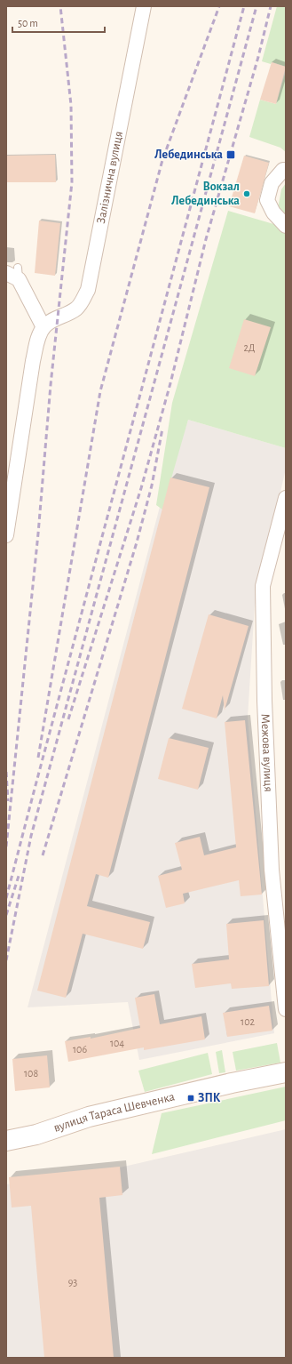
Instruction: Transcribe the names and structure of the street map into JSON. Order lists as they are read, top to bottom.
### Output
{
  "streets": {
    "street": ["Залізнична вулиця", "Межова вулиця", "вулиця Тараса Шевченка"]
  },
  "places": {
    "transit": ["Лебединська", "ЗПК"],
    "other": ["Вокзал Лебединська"]
  },
  "house_numbers": [
    "2Д",
    "102",
    "104",
    "106",
    "108",
    "93"
  ],
  "scale_bar": "50 m"
}
